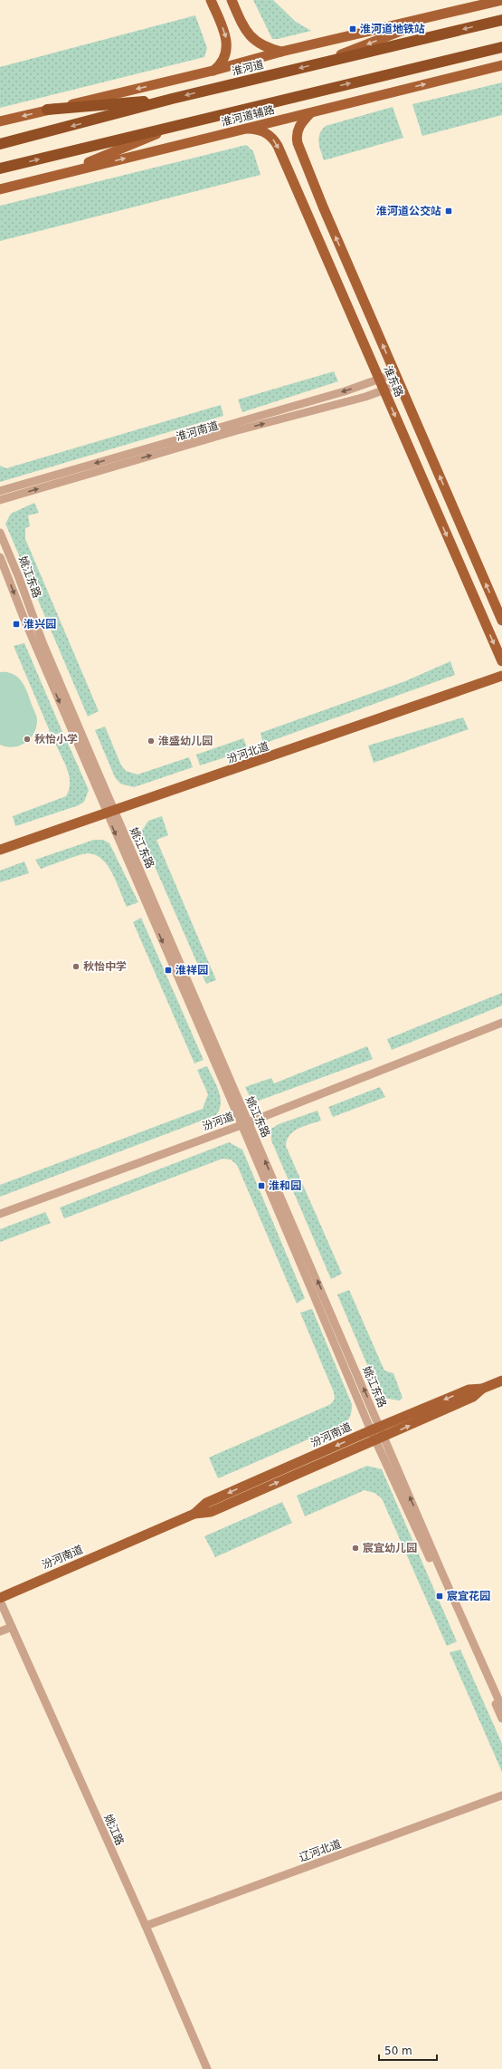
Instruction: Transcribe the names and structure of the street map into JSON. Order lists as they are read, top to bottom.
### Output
{
  "streets": {
    "highway": ["淮河道"],
    "main road": [
      "淮河道辅路",
      "淮东路",
      "汾河北道",
      "汾河南道"
    ],
    "street": [
      "淮河南道",
      "姚江东路",
      "汾河道",
      "姚江路",
      "辽河北道"
    ]
  },
  "crossings": [
    ["淮河道辅路", "淮东路"],
    ["淮东路", "淮河南道"],
    ["姚江东路", "汾河北道"],
    ["姚江东路", "汾河道"],
    ["姚江东路", "汾河南道"],
    ["姚江路", "辽河北道"]
  ],
  "places": {
    "transit": [
      "淮河道地铁站",
      "淮河道公交站",
      "淮兴园",
      "淮祥园",
      "淮和园",
      "宸宜花园"
    ],
    "other": [
      "秋怡小学",
      "淮盛幼儿园",
      "秋怡中学",
      "宸宜幼儿园"
    ]
  },
  "scale_bar": "50 m"
}
